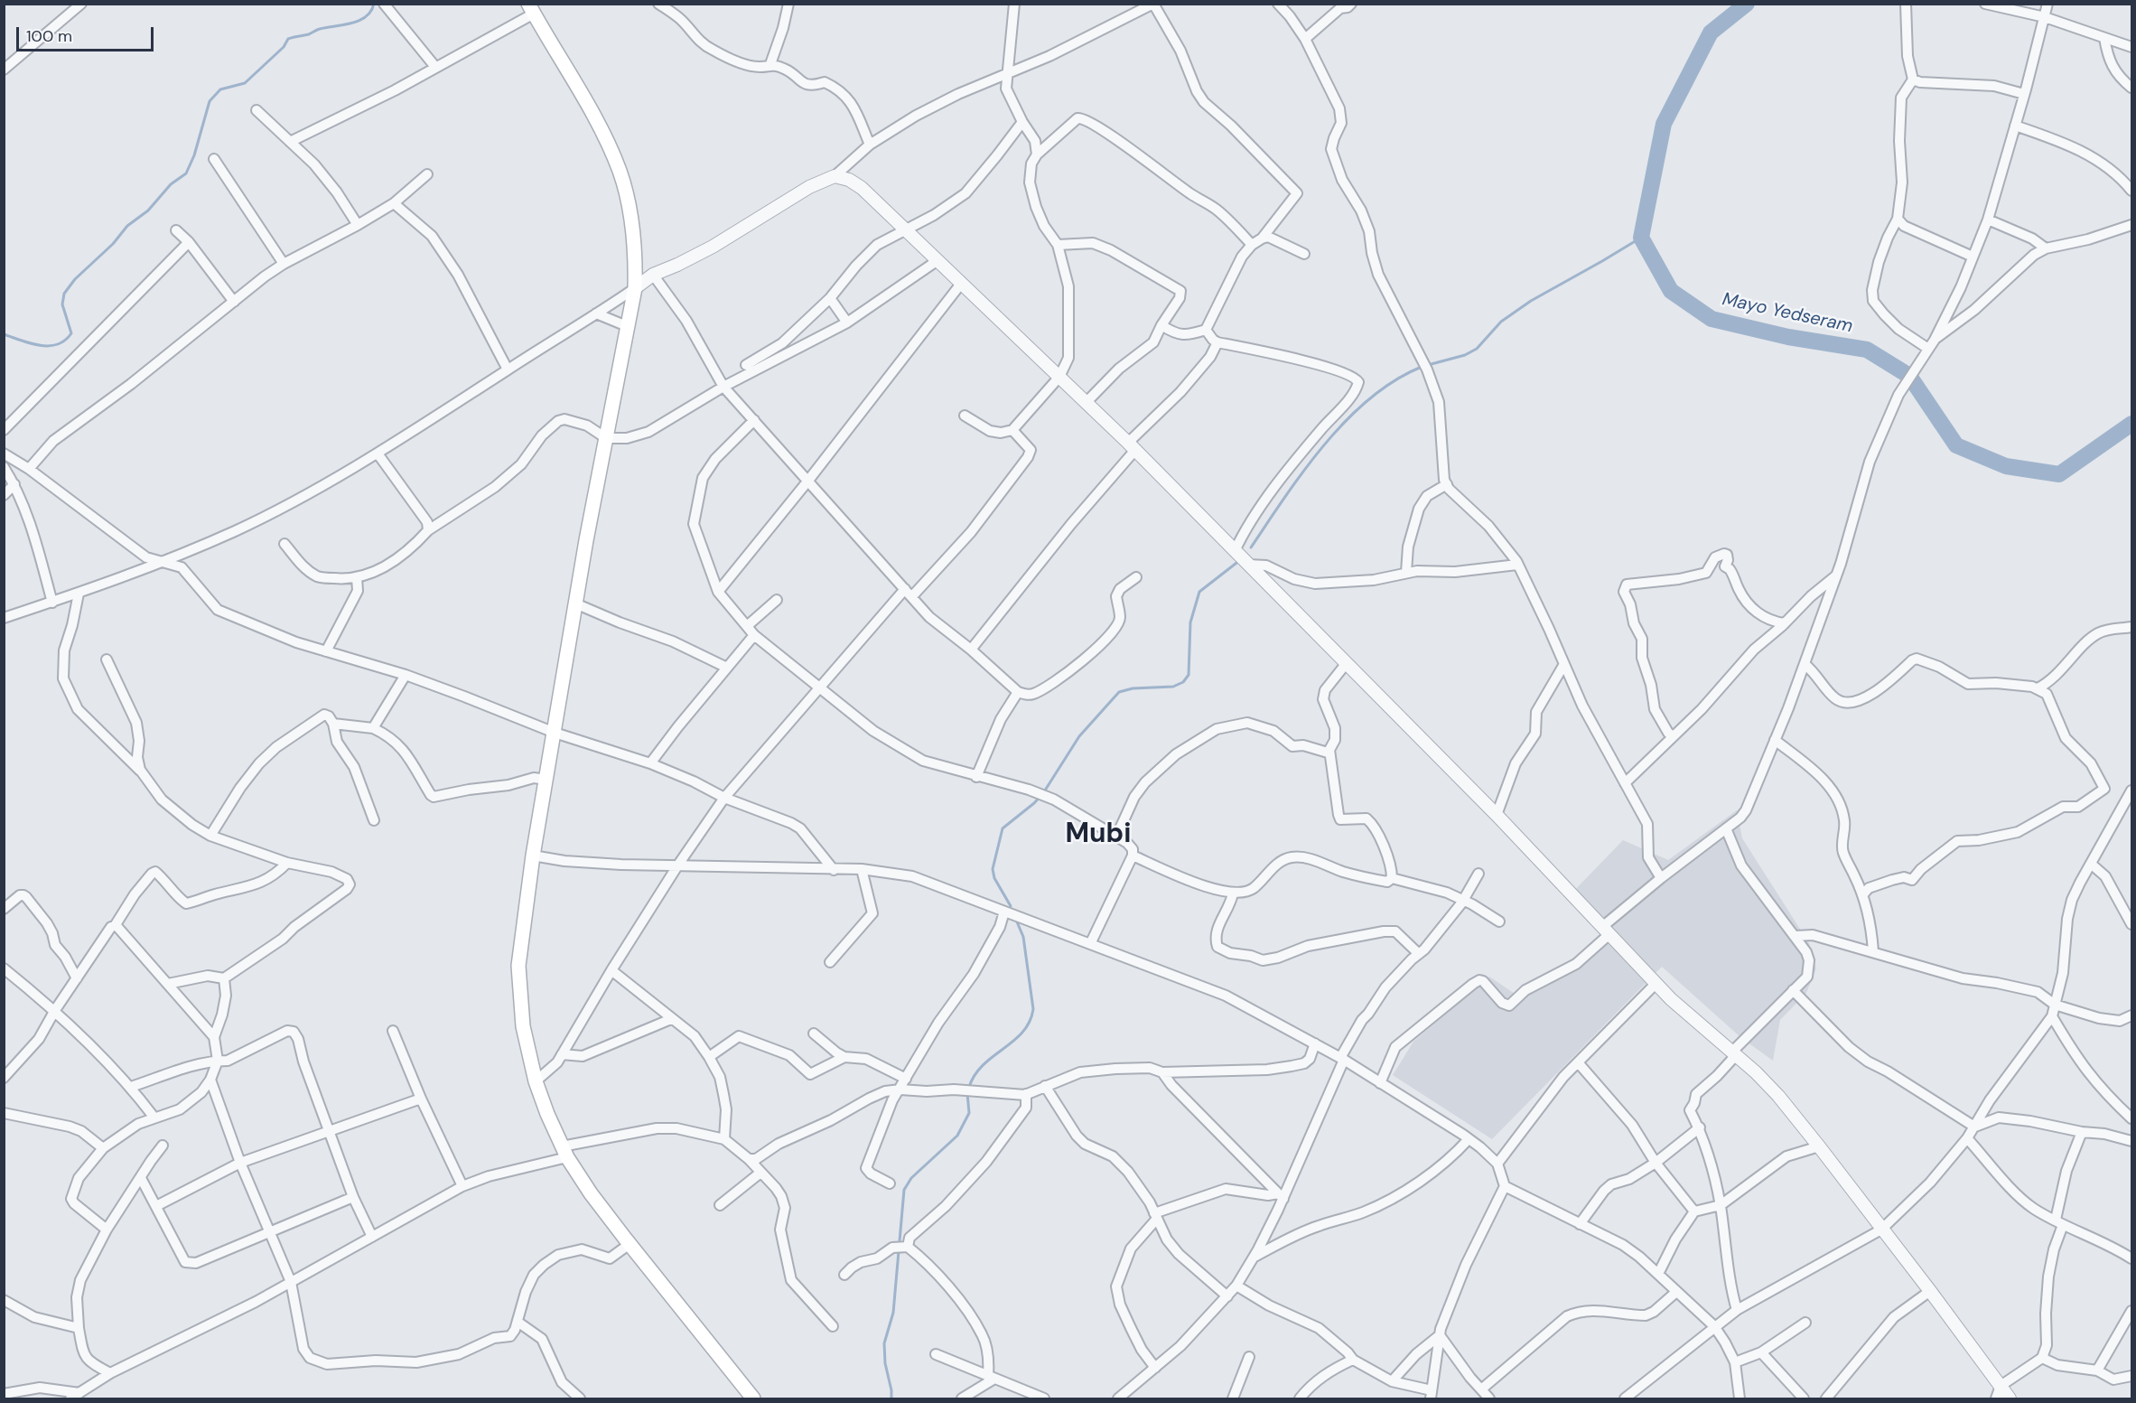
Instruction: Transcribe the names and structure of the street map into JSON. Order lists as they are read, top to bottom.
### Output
{
  "districts": ["Mubi"],
  "water": ["Mayo Yedseram"],
  "scale_bar": "100 m"
}
